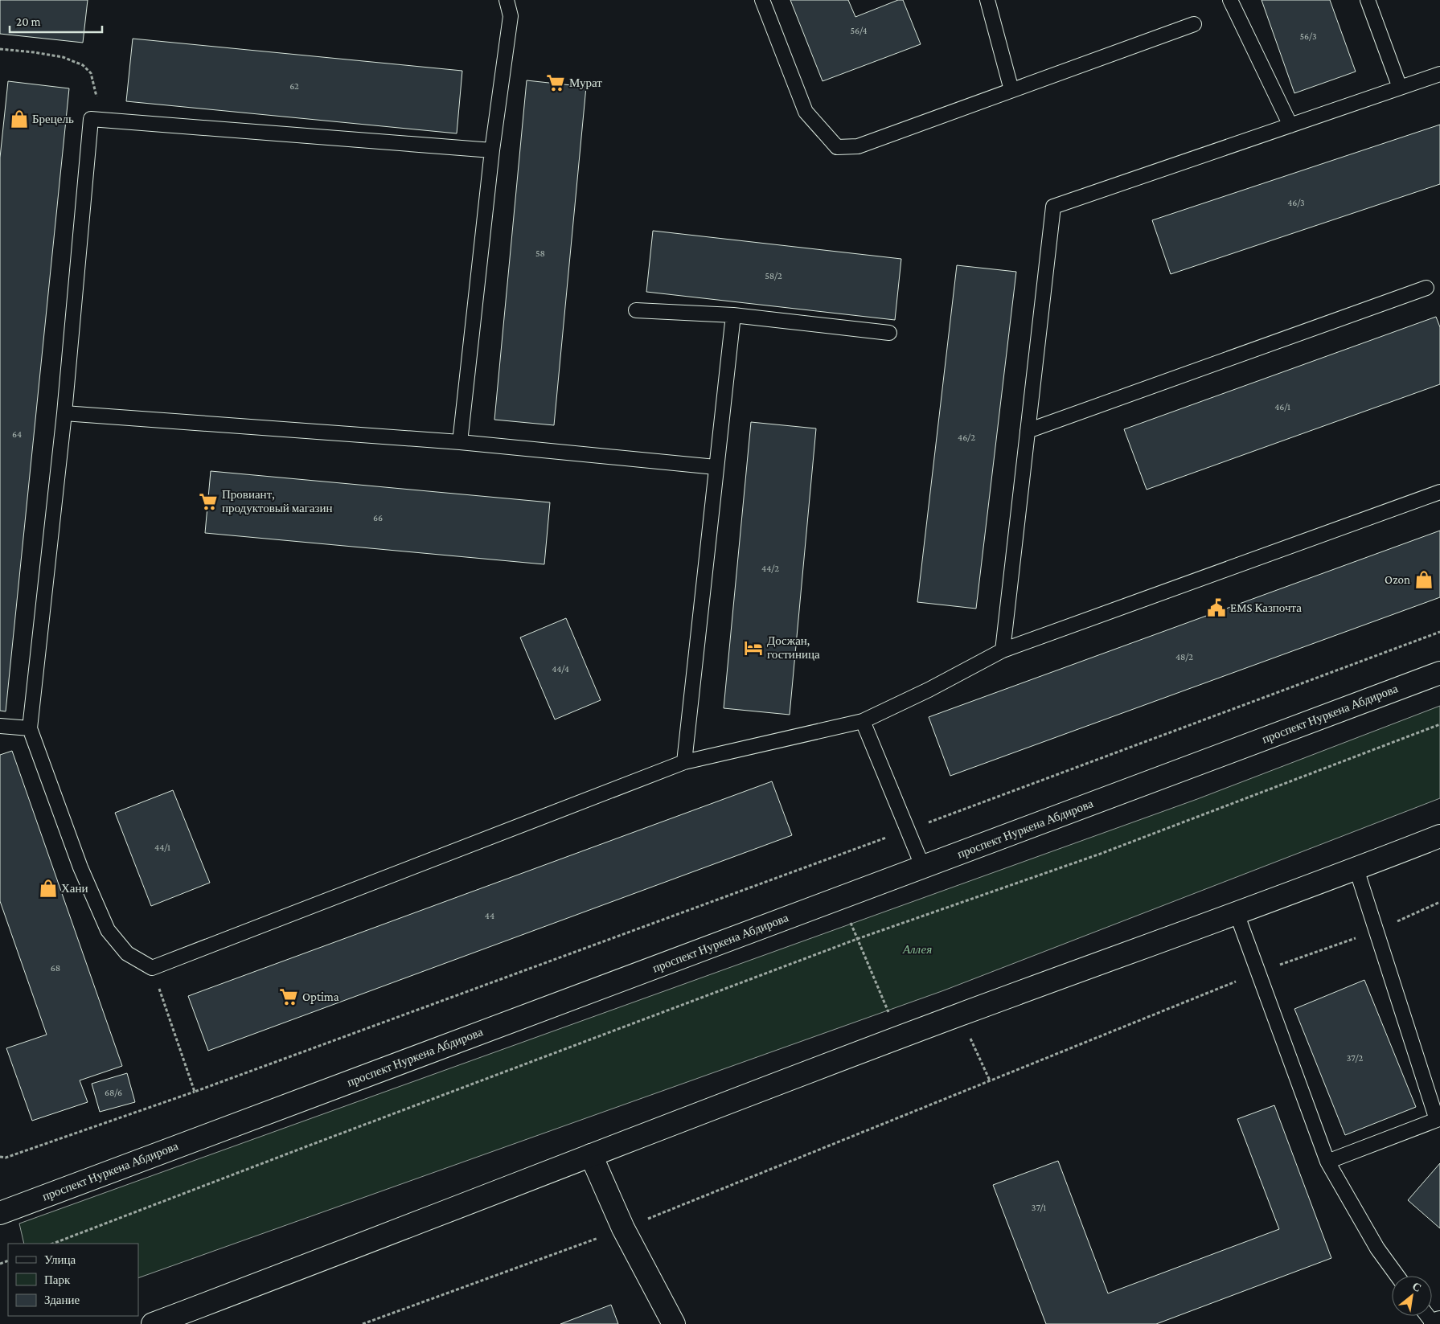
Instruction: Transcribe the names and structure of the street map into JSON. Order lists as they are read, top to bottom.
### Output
{
  "streets": {
    "street": ["проспект Нуркена Абдирова"]
  },
  "parks": ["Аллея"],
  "places": {
    "supermarket": ["Мурат", "Провиант, продуктовый магазин", "Optima"],
    "shop": ["Брецель", "Ozon", "Хани"],
    "public building": ["EMS Казпочта"],
    "hotel": ["Досжан, гостиница"]
  },
  "house_numbers": [
    "56/4",
    "56/3",
    "62",
    "46/3",
    "58",
    "58/2",
    "46/1",
    "64",
    "46/2",
    "66",
    "44/2",
    "48/2",
    "44/4",
    "44/1",
    "44",
    "68",
    "37/2",
    "68/6",
    "37/1"
  ],
  "legend": ["Улица", "Парк", "Здание"],
  "scale_bar": "20 m",
  "north": "top right"
}
